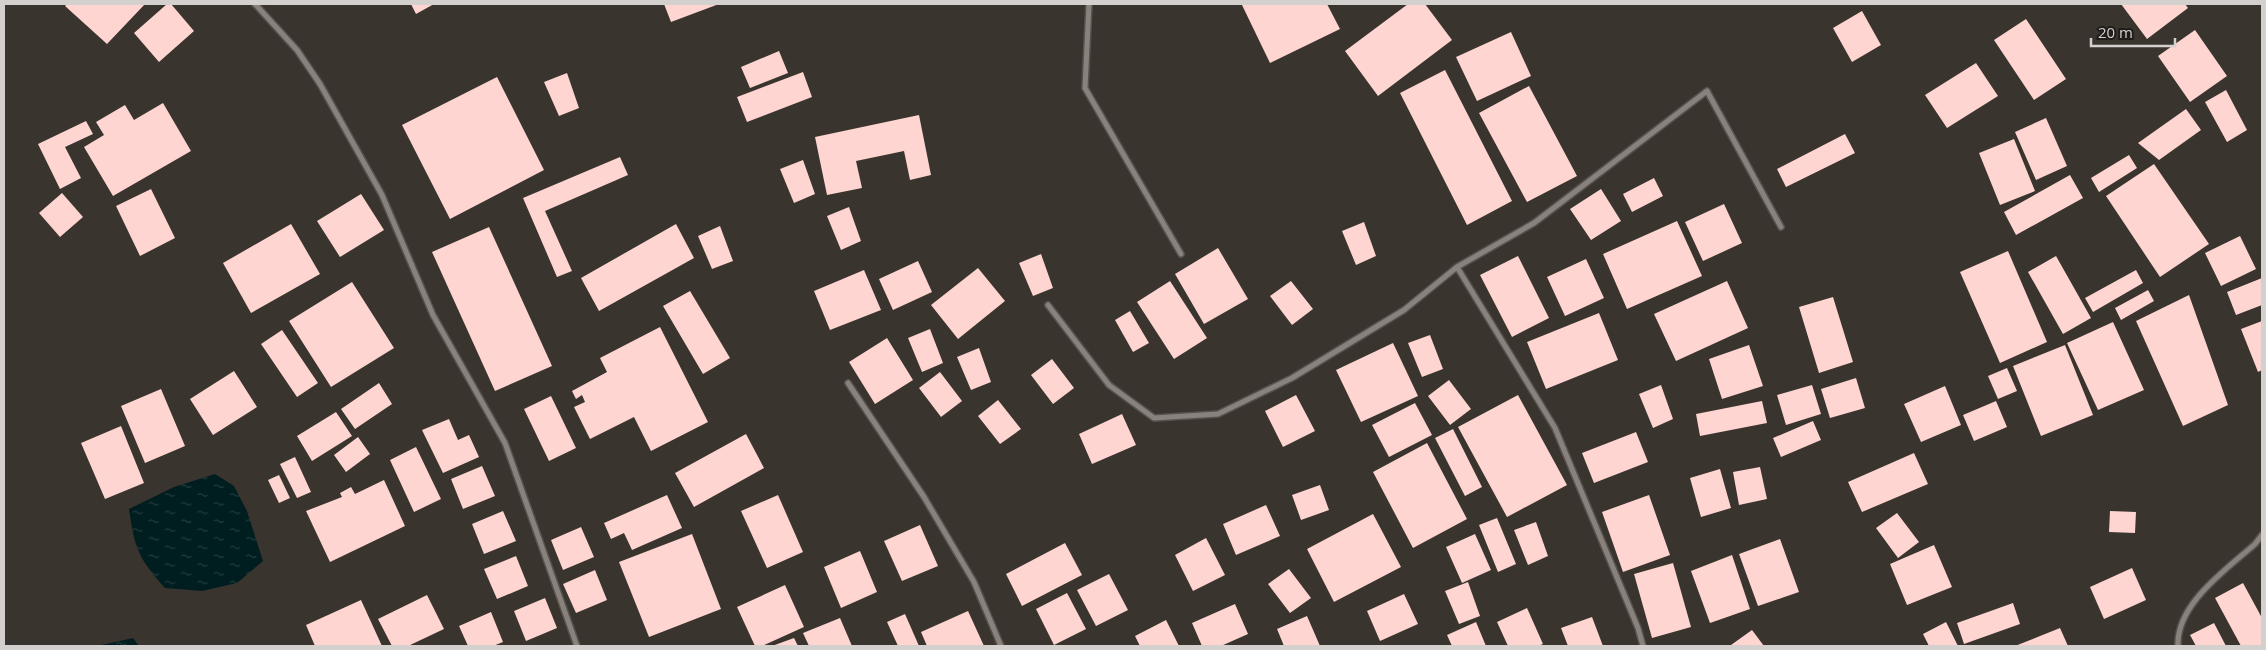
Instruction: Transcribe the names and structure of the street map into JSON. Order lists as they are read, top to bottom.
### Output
{
  "scale_bar": "20 m"
}
